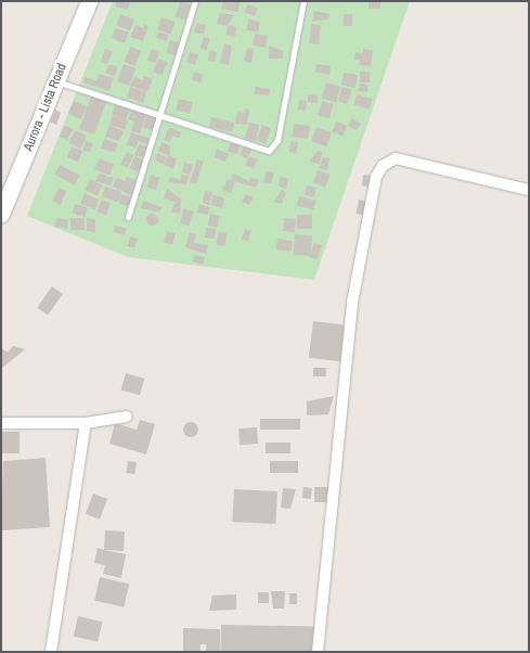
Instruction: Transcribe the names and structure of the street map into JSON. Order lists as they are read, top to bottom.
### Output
{
  "streets": {
    "street": ["Aurora - Lista Road"]
  }
}
